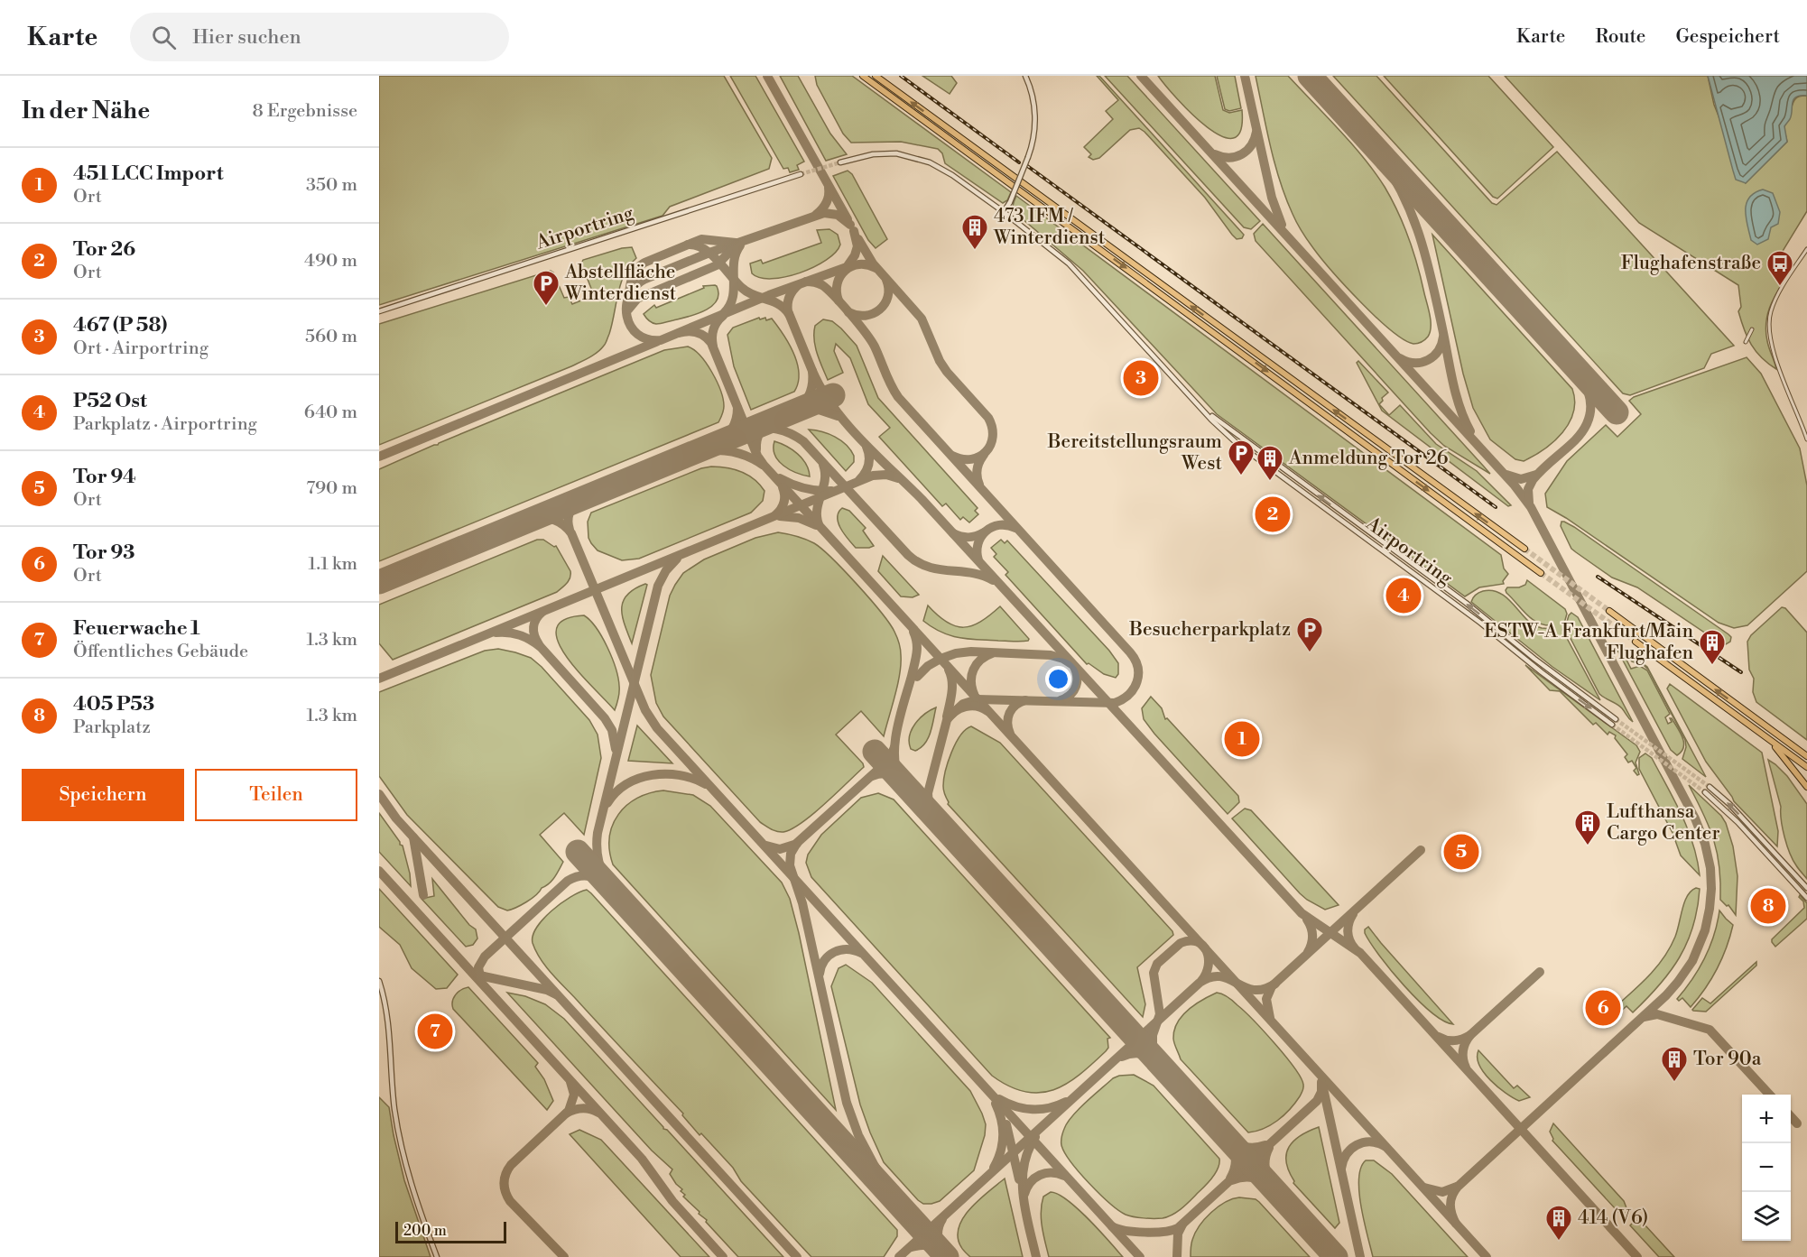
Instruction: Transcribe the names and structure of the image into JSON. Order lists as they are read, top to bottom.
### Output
{
  "streets": {
    "street": ["Airportring"]
  },
  "places": {
    "building": [
      "473 IFM / Winterdienst",
      "Anmeldung Tor 26",
      "ESTW-A Frankfurt/Main Flughafen",
      "Lufthansa Cargo Center",
      "Tor 90a",
      "414 (V6)"
    ],
    "bus stop": ["Flughafenstraße"],
    "parking": ["Abstellfläche Winterdienst", "Bereitstellungsraum West", "Besucherparkplatz"]
  },
  "scale_bar": "200 m",
  "page": {
    "header": "Karte",
    "search": "Hier suchen",
    "nav": ["Karte", "Route", "Gespeichert"],
    "heading": ["In der Nähe", "8 Ergebnisse"],
    "list": [
      {
        "mark": "1",
        "name": "451 LCC Import",
        "note": "Ort",
        "value": "350 m"
      },
      {
        "mark": "2",
        "name": "Tor 26",
        "note": "Ort",
        "value": "490 m"
      },
      {
        "mark": "3",
        "name": "467 (P 58)",
        "note": "Ort · Airportring",
        "value": "560 m"
      },
      {
        "mark": "4",
        "name": "P52 Ost",
        "note": "Parkplatz · Airportring",
        "value": "640 m"
      },
      {
        "mark": "5",
        "name": "Tor 94",
        "note": "Ort",
        "value": "790 m"
      },
      {
        "mark": "6",
        "name": "Tor 93",
        "note": "Ort",
        "value": "1.1 km"
      },
      {
        "mark": "7",
        "name": "Feuerwache 1",
        "note": "Öffentliches Gebäude",
        "value": "1.3 km"
      },
      {
        "mark": "8",
        "name": "405 P53",
        "note": "Parkplatz",
        "value": "1.3 km"
      }
    ],
    "pins": [
      "3",
      "2",
      "4",
      "1",
      "5",
      "8",
      "6",
      "7"
    ],
    "buttons": ["Speichern", "Teilen"],
    "map_buttons": ["+", "−"],
    "scale": "200 m"
  }
}
